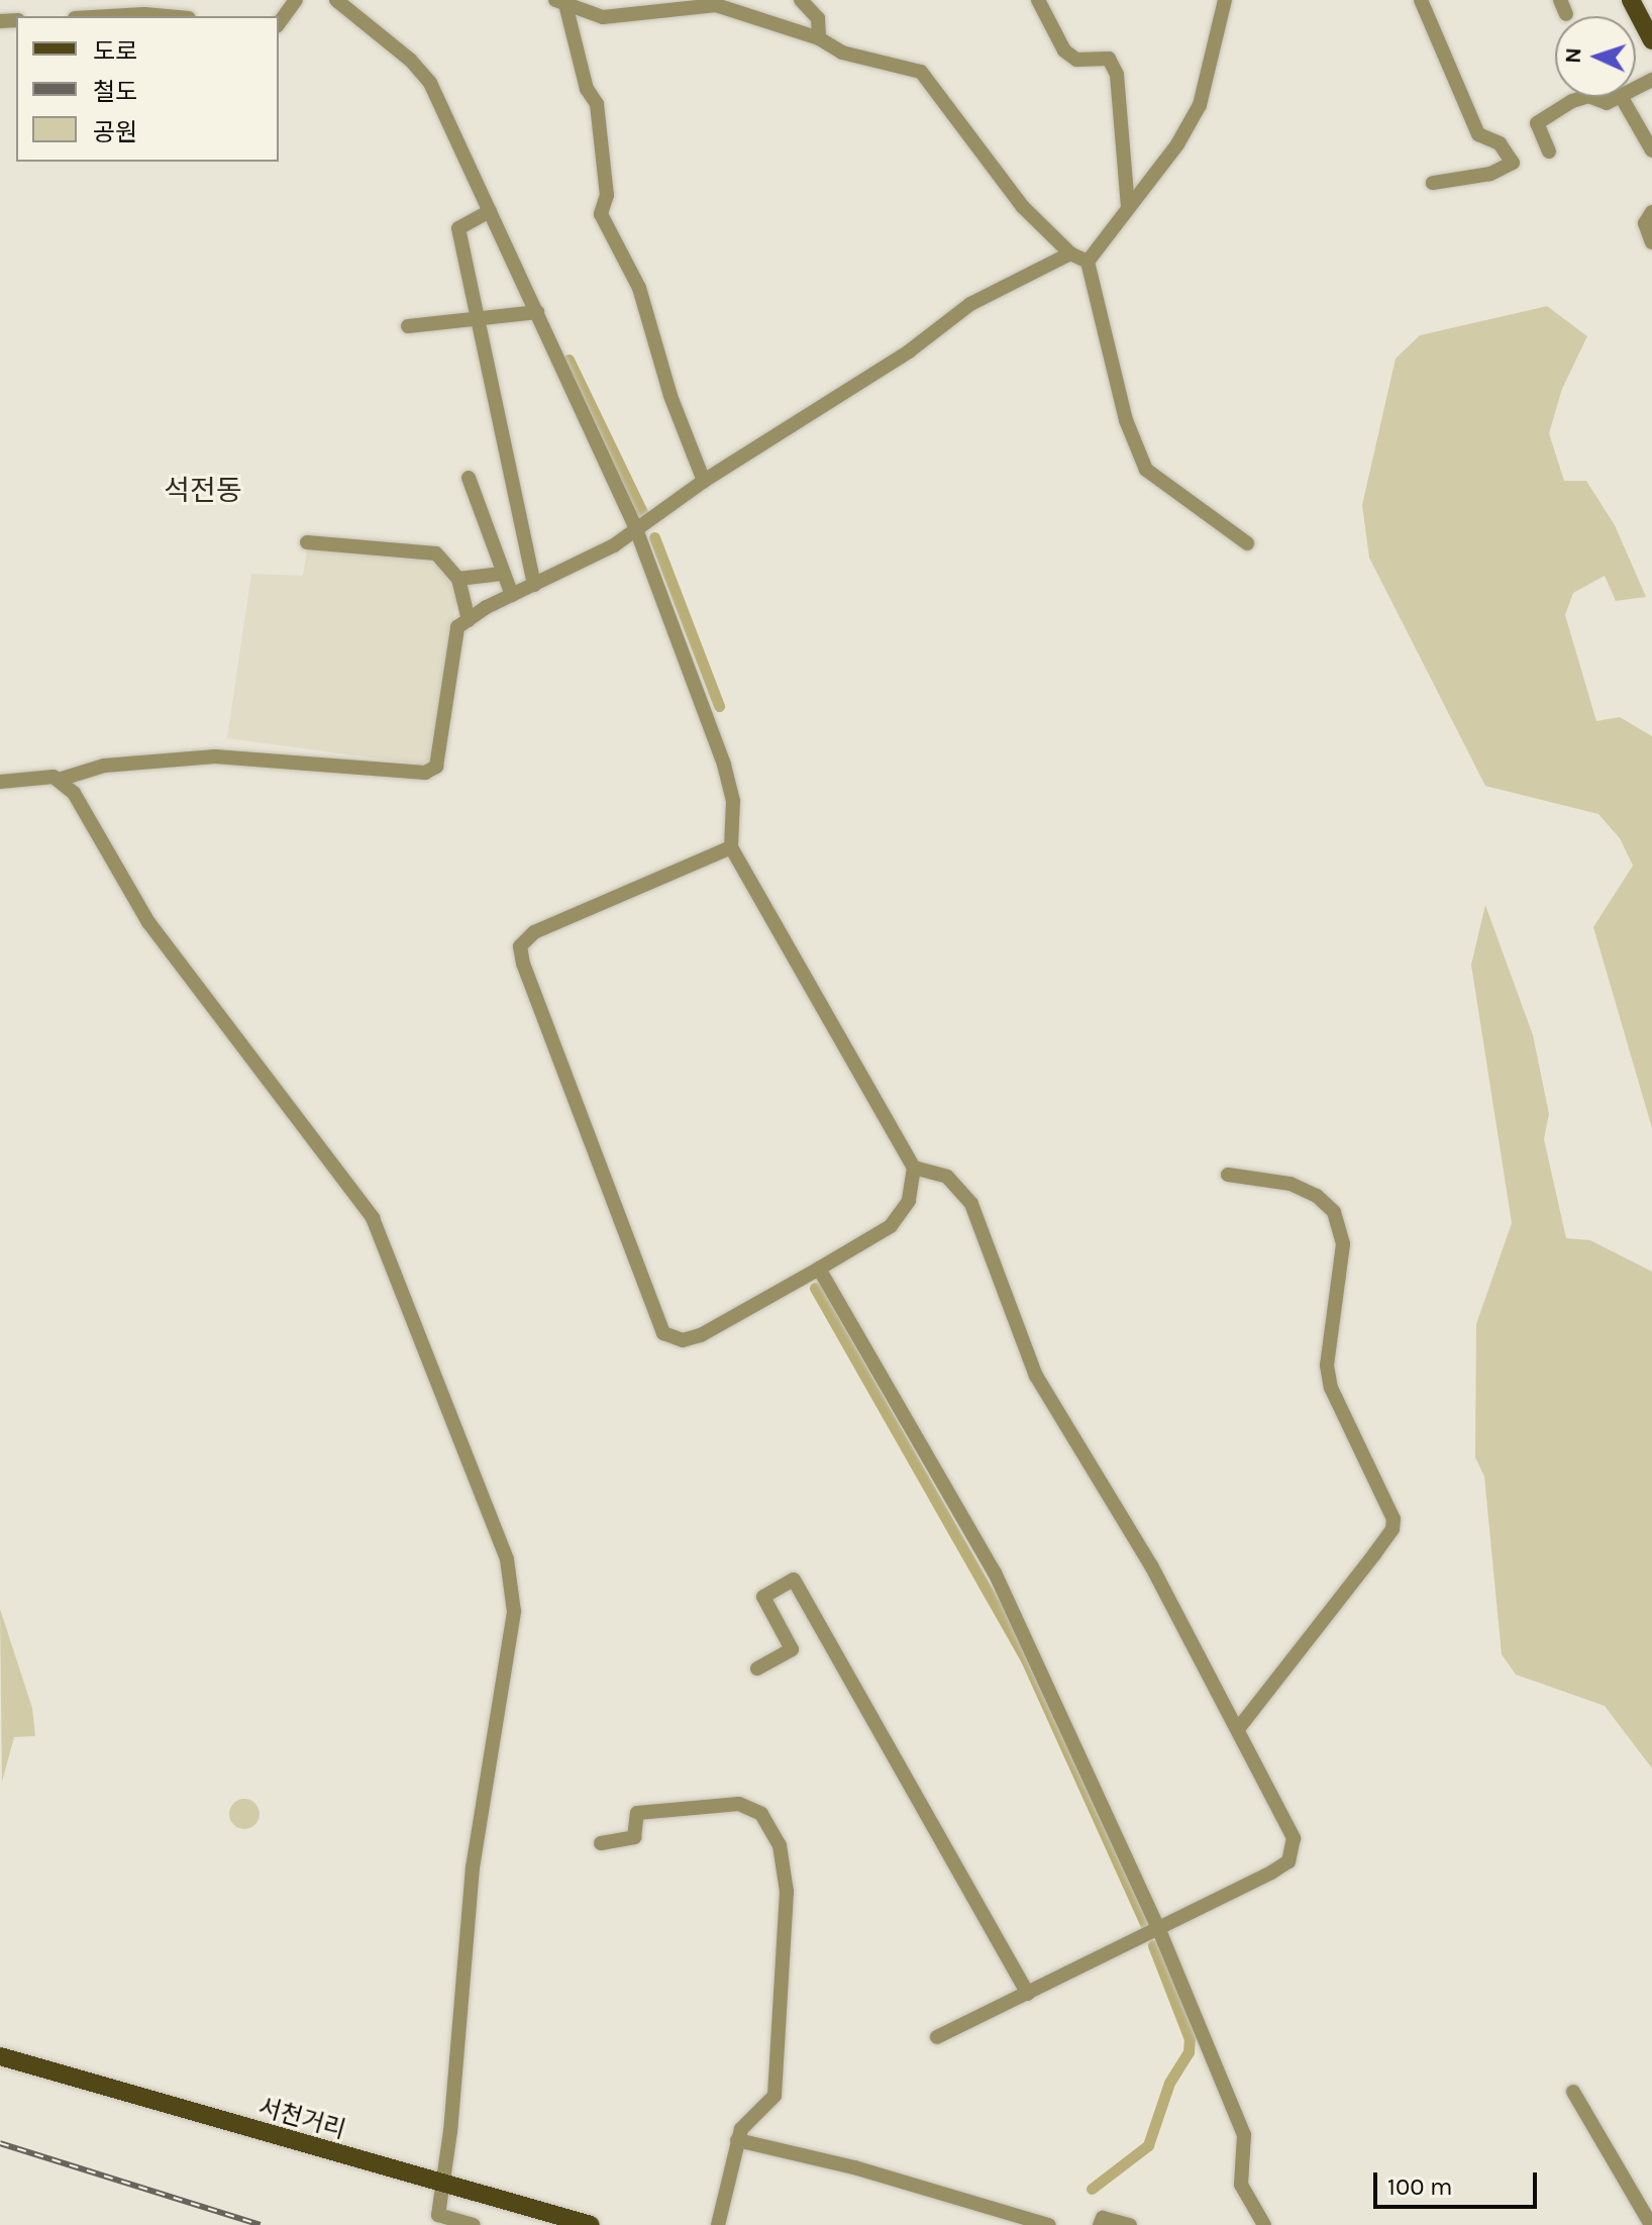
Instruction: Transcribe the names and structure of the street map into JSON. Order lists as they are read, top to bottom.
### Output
{
  "streets": {
    "main road": ["서천거리"]
  },
  "districts": ["석전동"],
  "legend": ["도로", "철도", "공원"],
  "scale_bar": "100 m",
  "north": "left"
}
